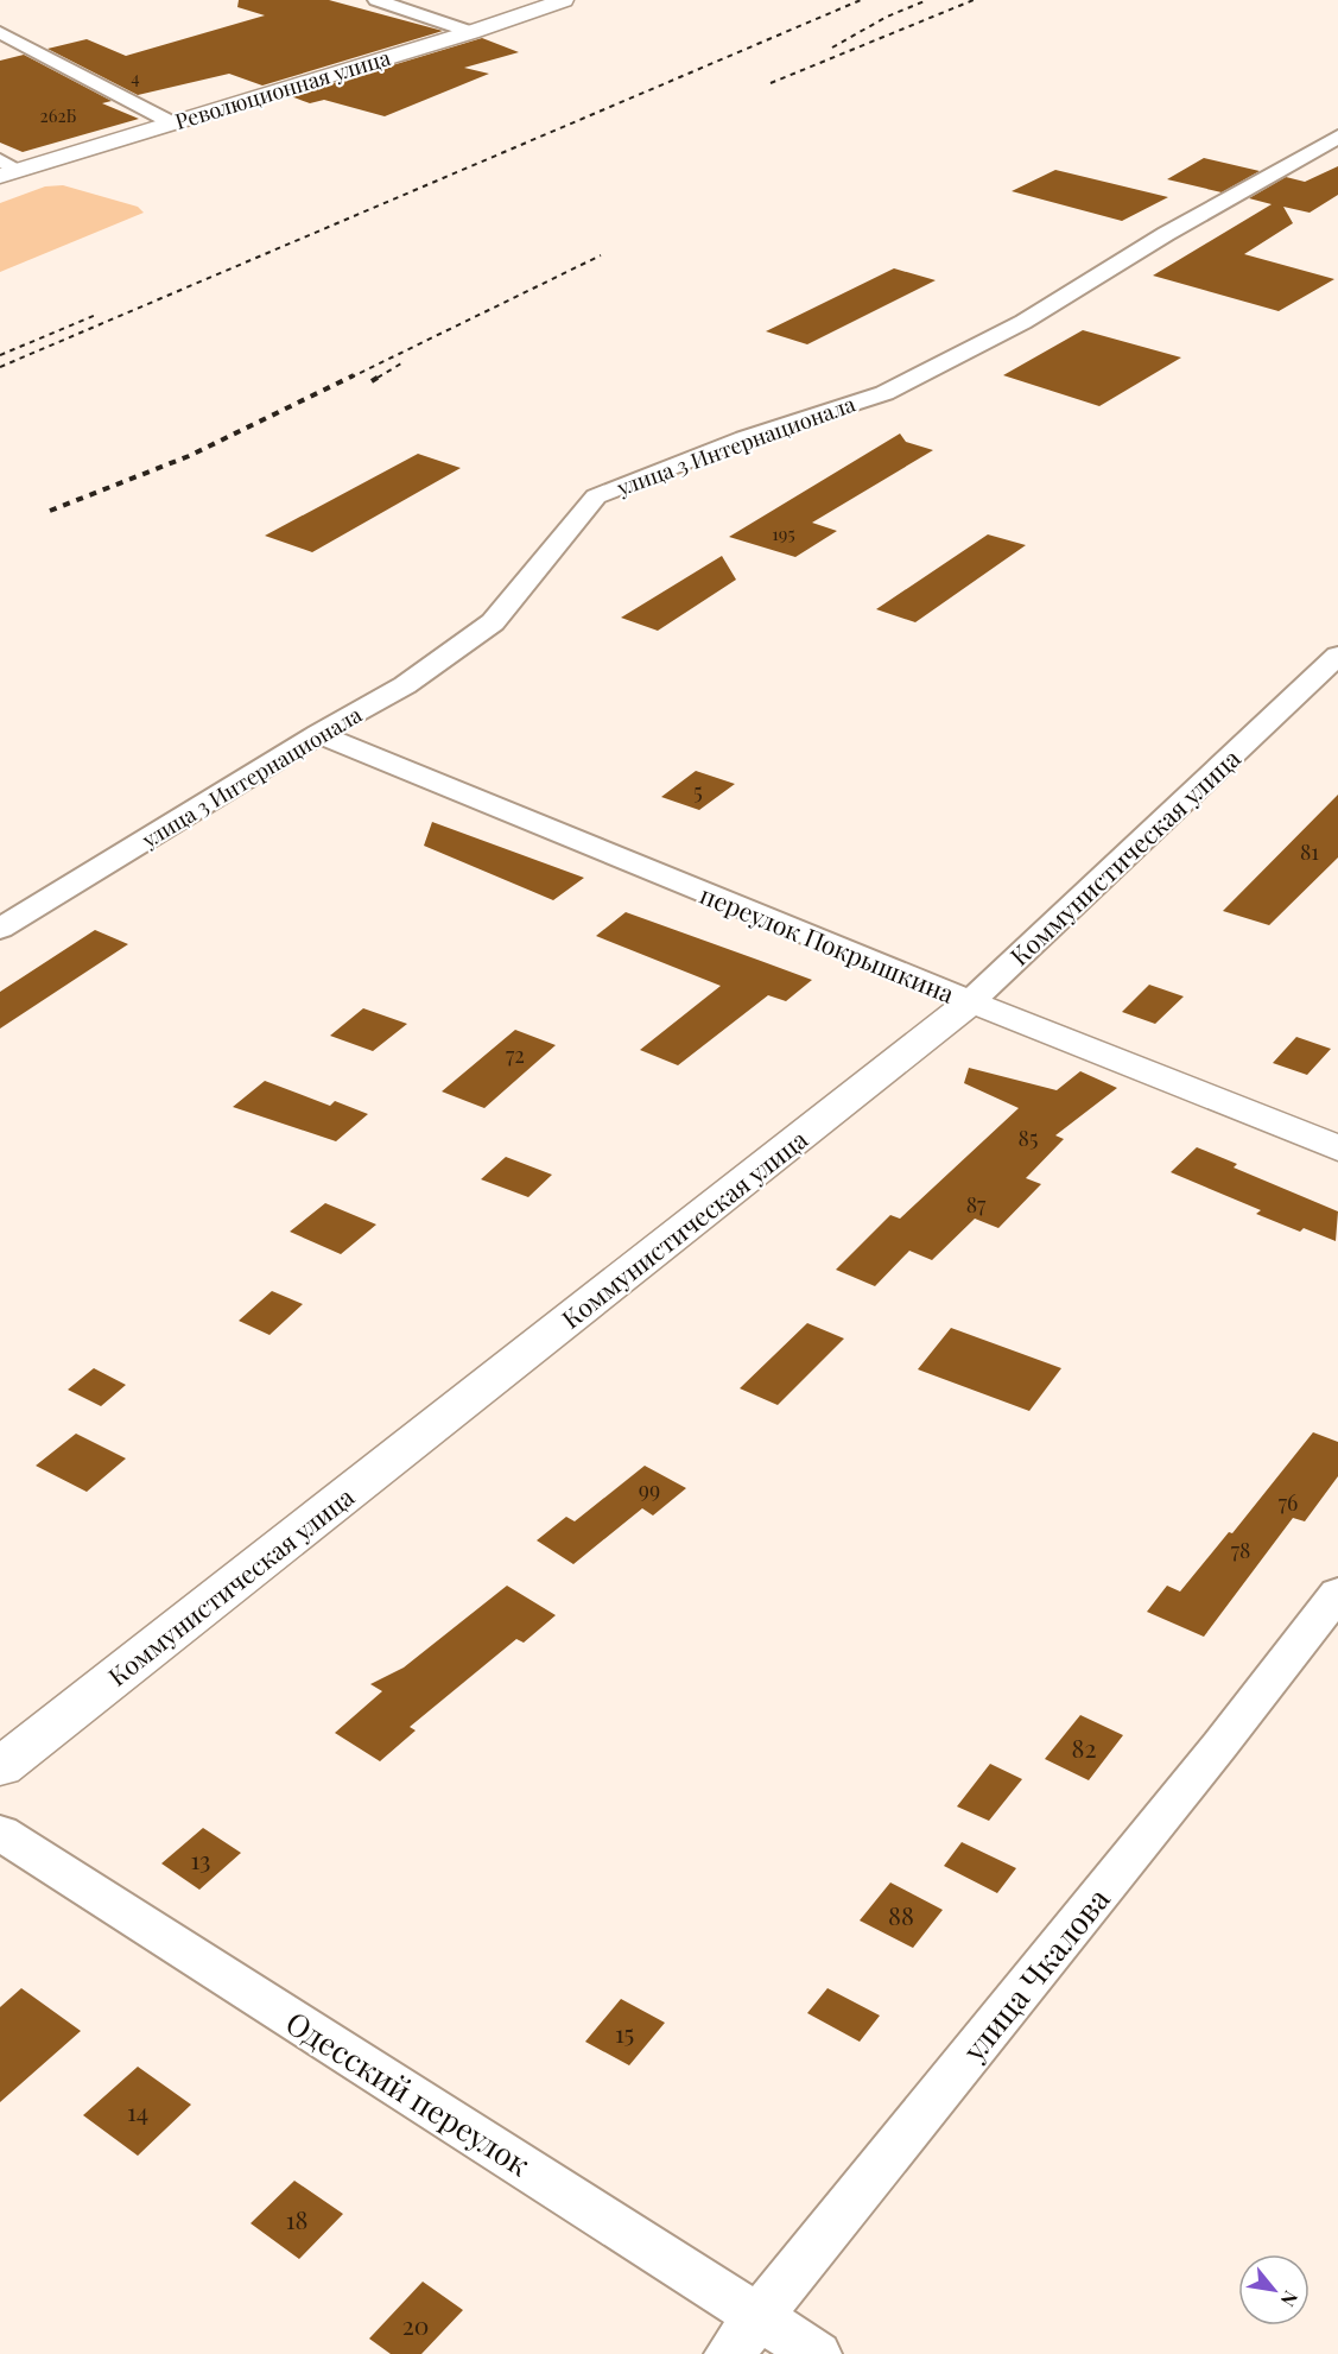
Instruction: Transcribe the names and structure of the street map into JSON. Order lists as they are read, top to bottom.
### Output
{
  "streets": {
    "street": [
      "Революционная улица",
      "улица 3 Интернационала",
      "Коммунистическая улица",
      "переулок Покрышкина",
      "улица Чкалова",
      "Одесский переулок"
    ]
  },
  "crossings": [
    ["улица 3 Интернационала", "переулок Покрышкина"],
    ["Коммунистическая улица", "переулок Покрышкина"],
    ["улица Чкалова", "Одесский переулок"]
  ],
  "house_numbers": [
    "4",
    "262Б",
    "195",
    "5",
    "81",
    "72",
    "85",
    "87",
    "99",
    "76",
    "78",
    "82",
    "13",
    "88",
    "15",
    "14",
    "18",
    "20"
  ],
  "north": "bottom right"
}
